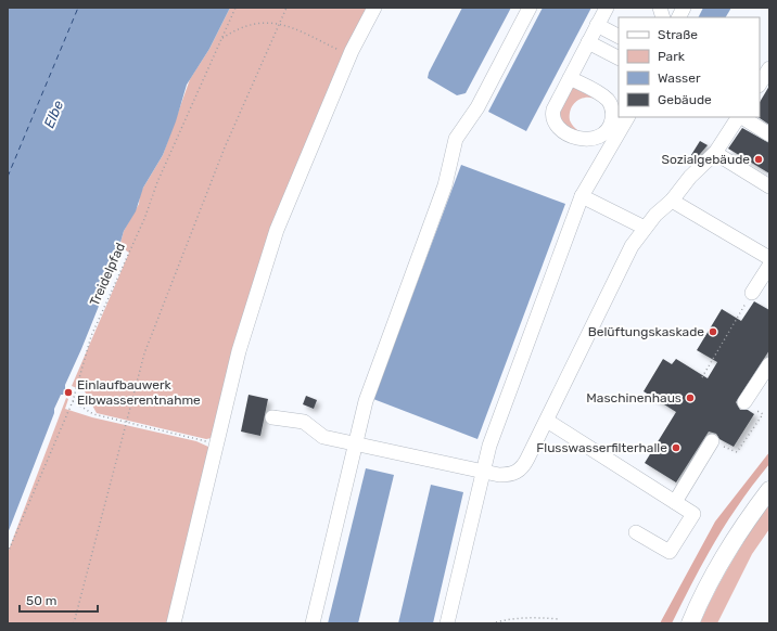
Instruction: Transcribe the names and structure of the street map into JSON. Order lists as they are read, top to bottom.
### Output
{
  "streets": {
    "path": ["Treidelpfad"]
  },
  "water": ["Elbe"],
  "places": [
    "Sozialgebäude",
    "Belüftungskaskade",
    "Einlaufbauwerk Elbwasserentnahme",
    "Maschinenhaus",
    "Flusswasserfilterhalle"
  ],
  "legend": [
    "Straße",
    "Park",
    "Wasser",
    "Gebäude"
  ],
  "scale_bar": "50 m"
}
